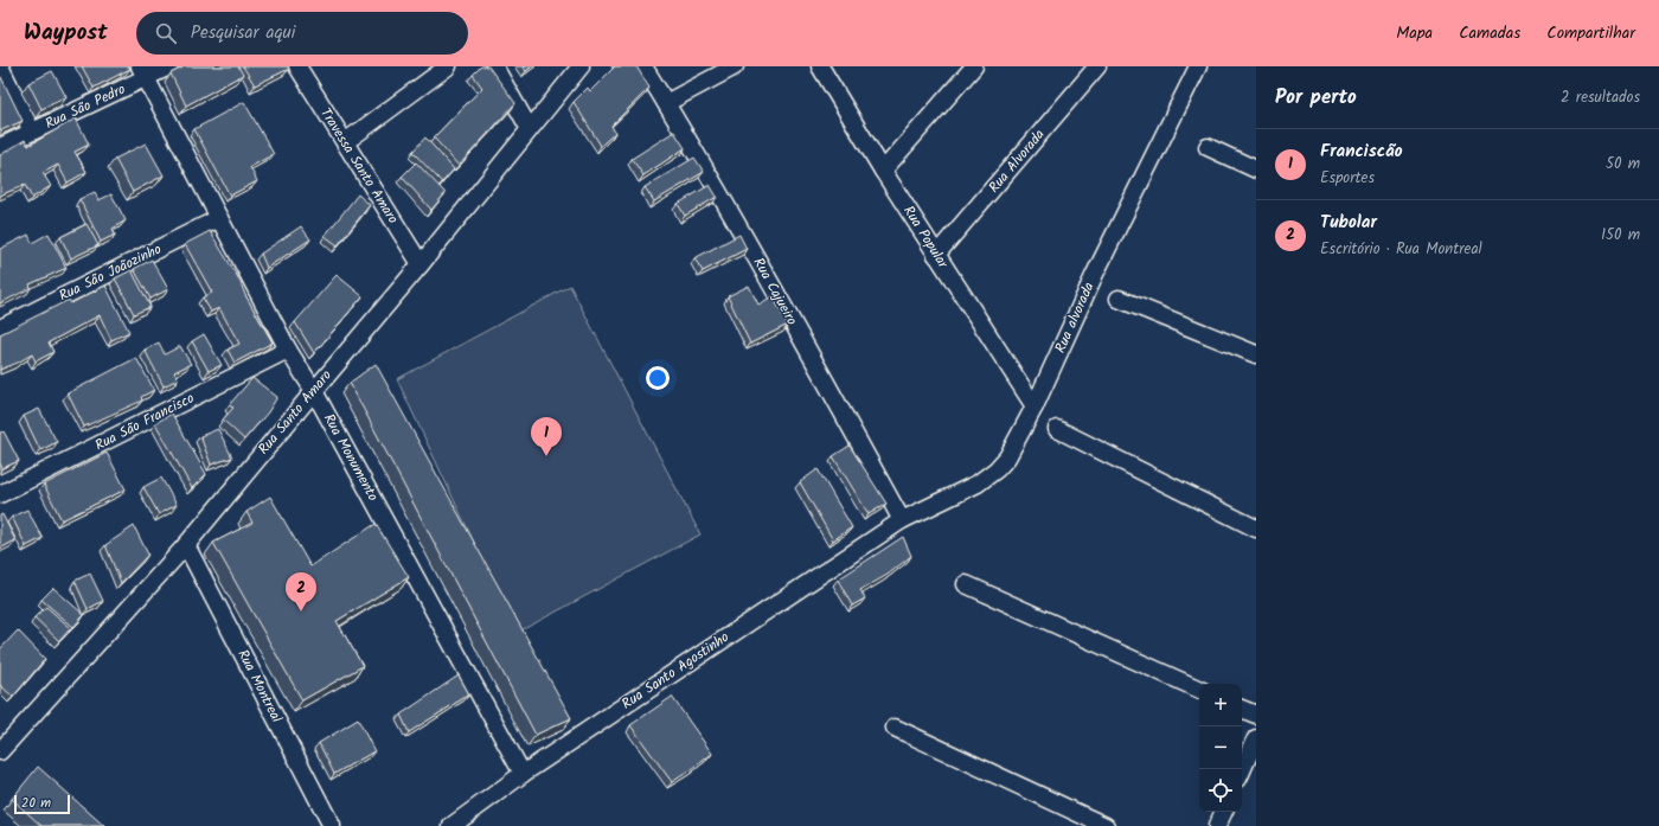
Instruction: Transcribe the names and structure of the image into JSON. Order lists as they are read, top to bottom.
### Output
{
  "streets": {
    "street": [
      "Rua São Pedro",
      "Rua Alvorada",
      "Travessa Santo Amaro",
      "Rua Popular",
      "Rua São Joãozinho",
      "Rua Cajueiro",
      "Rua alvorada",
      "Rua Santo Amaro",
      "Rua São Francisco",
      "Rua Monumento",
      "Rua Santo Agostinho",
      "Rua Montreal"
    ]
  },
  "crossings": [
    ["Rua São Pedro", "Rua Monumento"],
    ["Rua Alvorada", "Rua Popular"],
    ["Travessa Santo Amaro", "Rua Santo Amaro"],
    ["Rua Popular", "Rua alvorada"],
    ["Rua São Joãozinho", "Rua Monumento"],
    ["Rua Cajueiro", "Rua alvorada"],
    ["Rua Cajueiro", "Rua Santo Agostinho"],
    ["Rua alvorada", "Rua Santo Agostinho"],
    ["Rua Santo Amaro", "Rua Monumento"],
    ["Rua Santo Amaro", "Rua Montreal"],
    ["Rua São Francisco", "Rua Monumento"],
    ["Rua Monumento", "Rua Santo Agostinho"]
  ],
  "scale_bar": "20 m",
  "page": {
    "header": "Waypost",
    "search": "Pesquisar aqui",
    "nav": ["Mapa", "Camadas", "Compartilhar"],
    "heading": ["Por perto", "2 resultados"],
    "list": [
      {
        "mark": "1",
        "name": "Franciscão",
        "note": "Esportes",
        "value": "50 m"
      },
      {
        "mark": "2",
        "name": "Tubolar",
        "note": "Escritório · Rua Montreal",
        "value": "150 m"
      }
    ],
    "pins": ["1", "2"],
    "map_buttons": ["+", "−"],
    "scale": "20 m"
  }
}
